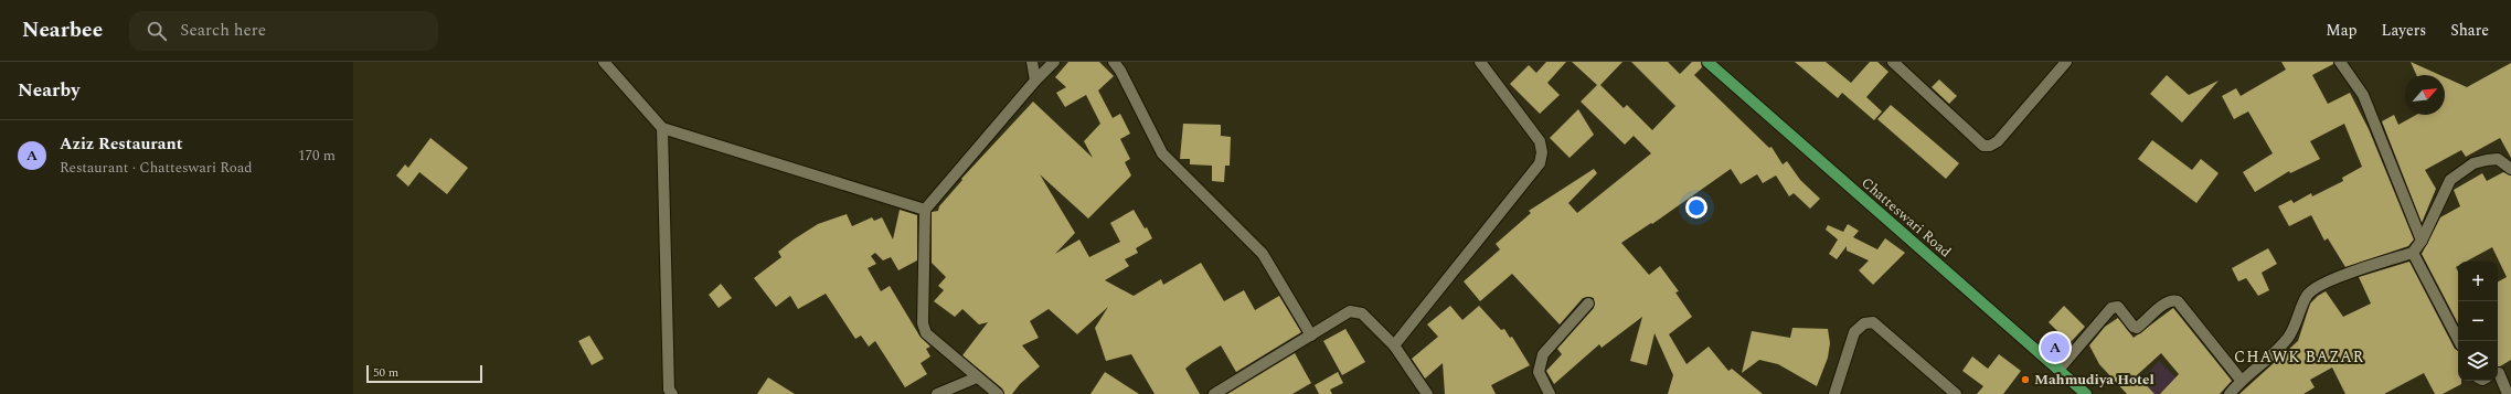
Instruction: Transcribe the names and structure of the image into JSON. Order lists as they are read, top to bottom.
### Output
{
  "streets": {
    "main road": ["Chatteswari Road"]
  },
  "districts": ["CHAWK BAZAR"],
  "places": ["Mahmudiya Hotel"],
  "scale_bar": "50 m",
  "north": "top right",
  "page": {
    "header": "Nearbee",
    "search": "Search here",
    "nav": ["Map", "Layers", "Share"],
    "heading": "Nearby",
    "list": [
      {
        "mark": "A",
        "name": "Aziz Restaurant",
        "note": "Restaurant · Chatteswari Road",
        "value": "170 m"
      }
    ],
    "map_buttons": ["+", "−"],
    "pins": "A",
    "scale": "50 m"
  }
}
